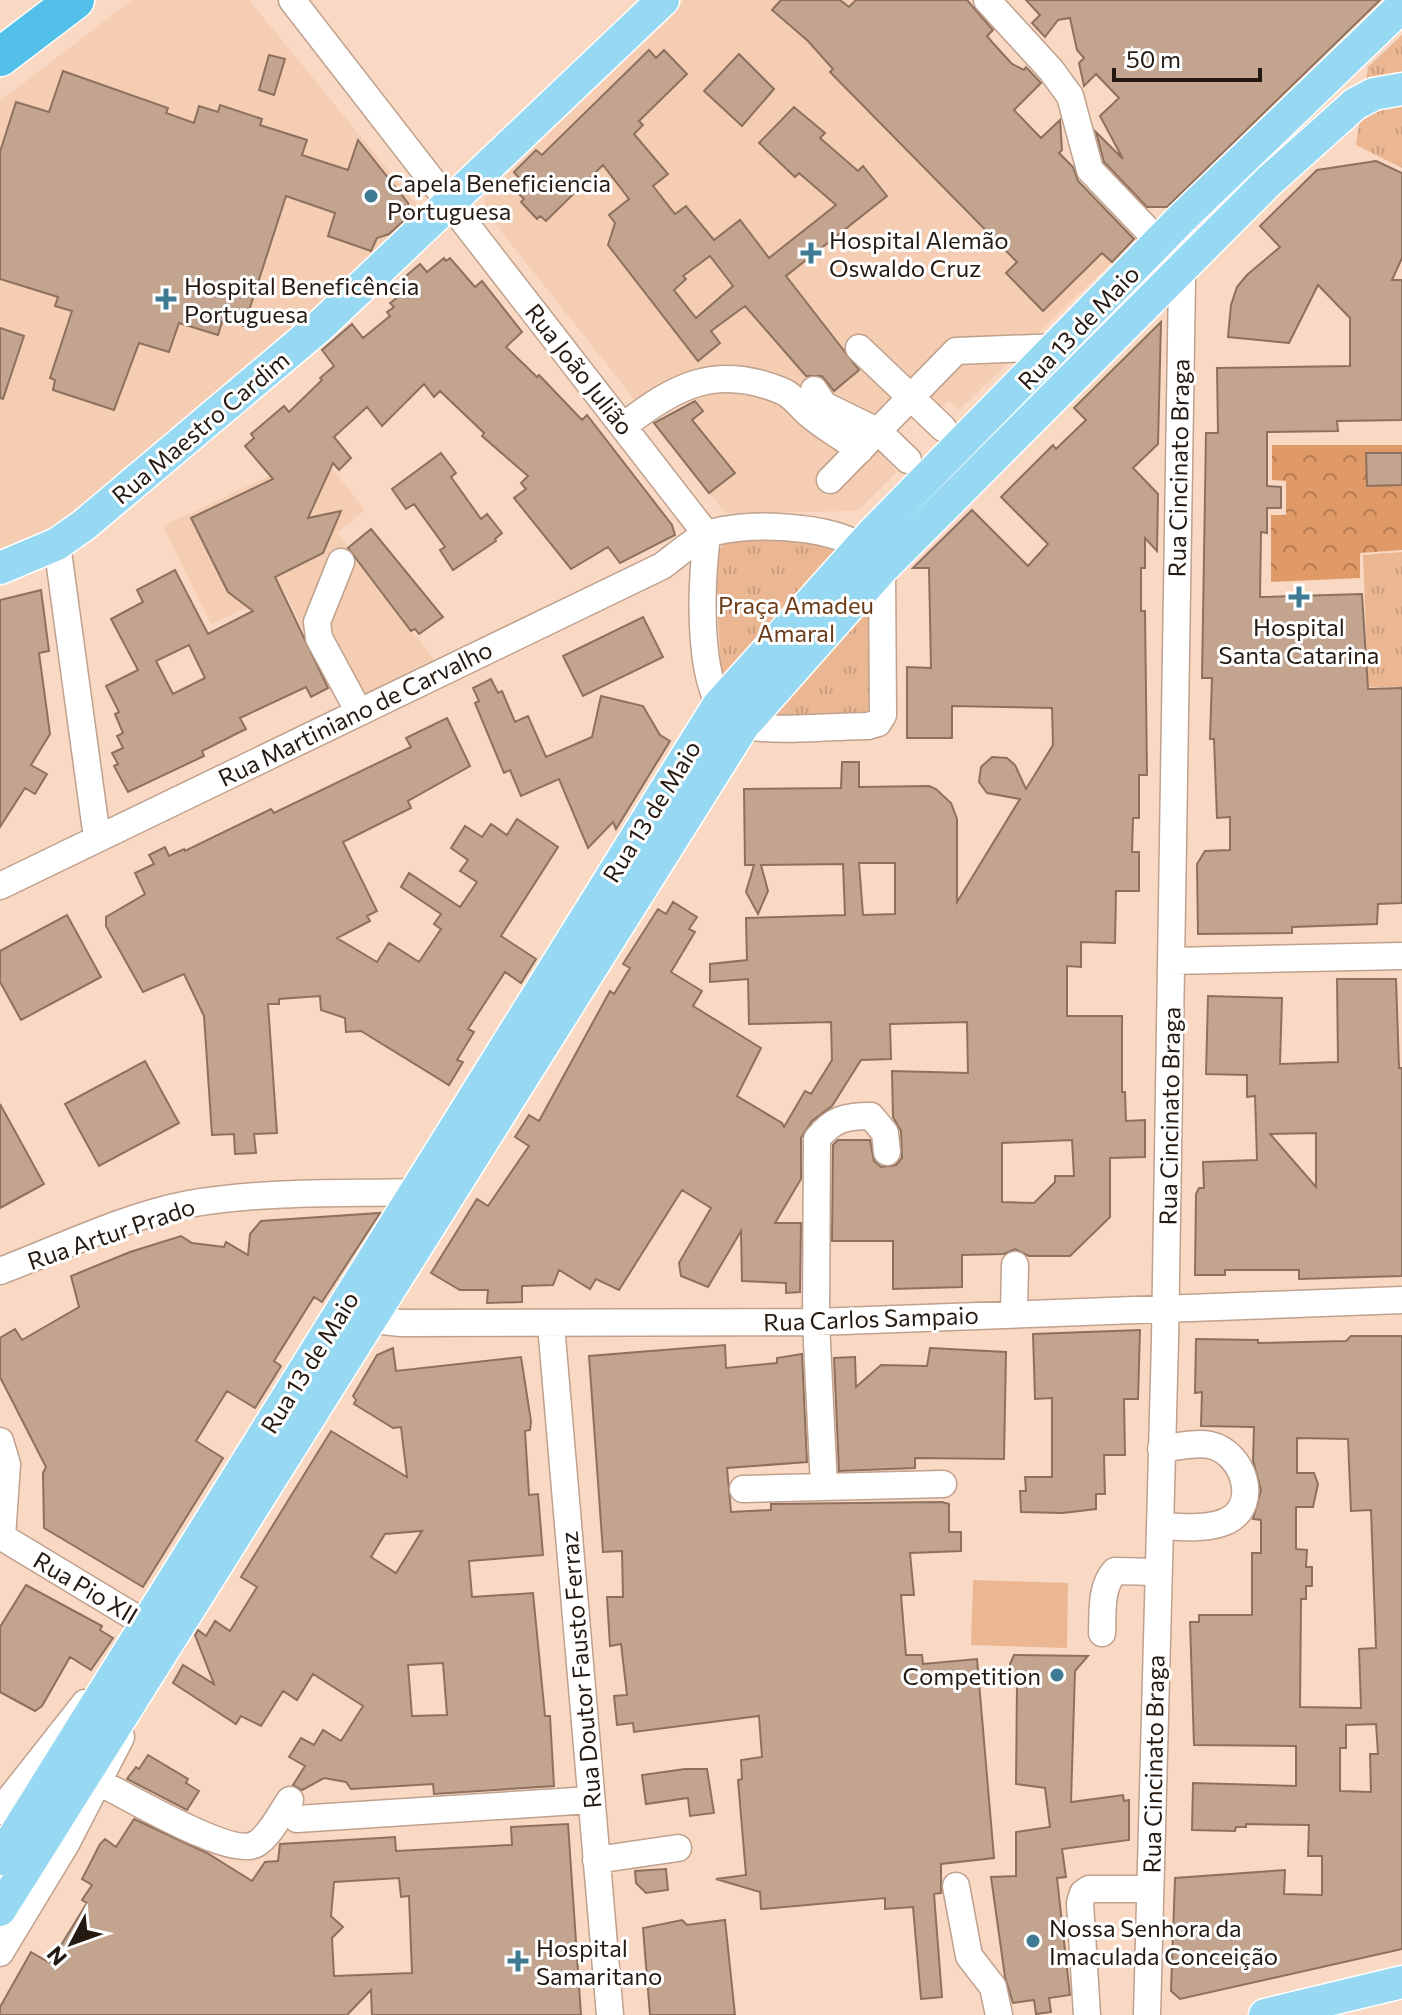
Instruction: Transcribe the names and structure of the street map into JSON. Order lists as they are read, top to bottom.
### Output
{
  "streets": {
    "main road": ["Rua 13 de Maio", "Rua Maestro Cardim"],
    "street": [
      "Rua João Julião",
      "Rua Cincinato Braga",
      "Rua Martiniano de Carvalho",
      "Rua Artur Prado",
      "Rua Carlos Sampaio",
      "Rua Pio XII",
      "Rua Doutor Fausto Ferraz"
    ]
  },
  "crossings": [
    ["Rua 13 de Maio", "Rua Cincinato Braga"],
    ["Rua 13 de Maio", "Rua Artur Prado"],
    ["Rua 13 de Maio", "Rua Carlos Sampaio"],
    ["Rua 13 de Maio", "Rua Pio XII"],
    ["Rua João Julião", "Rua Maestro Cardim"],
    ["Rua João Julião", "Rua Martiniano de Carvalho"],
    ["Rua Cincinato Braga", "Rua Carlos Sampaio"],
    ["Rua Carlos Sampaio", "Rua Doutor Fausto Ferraz"]
  ],
  "parks": ["Praça Amadeu Amaral"],
  "places": {
    "other": ["Capela Beneficiencia Portuguesa", "Competition", "Nossa Senhora da Imaculada Conceição"],
    "health": [
      "Hospital Alemão Oswaldo Cruz",
      "Hospital Beneficência Portuguesa",
      "Hospital Santa Catarina",
      "Hospital Samaritano"
    ]
  },
  "scale_bar": "50 m",
  "north": "bottom left"
}
